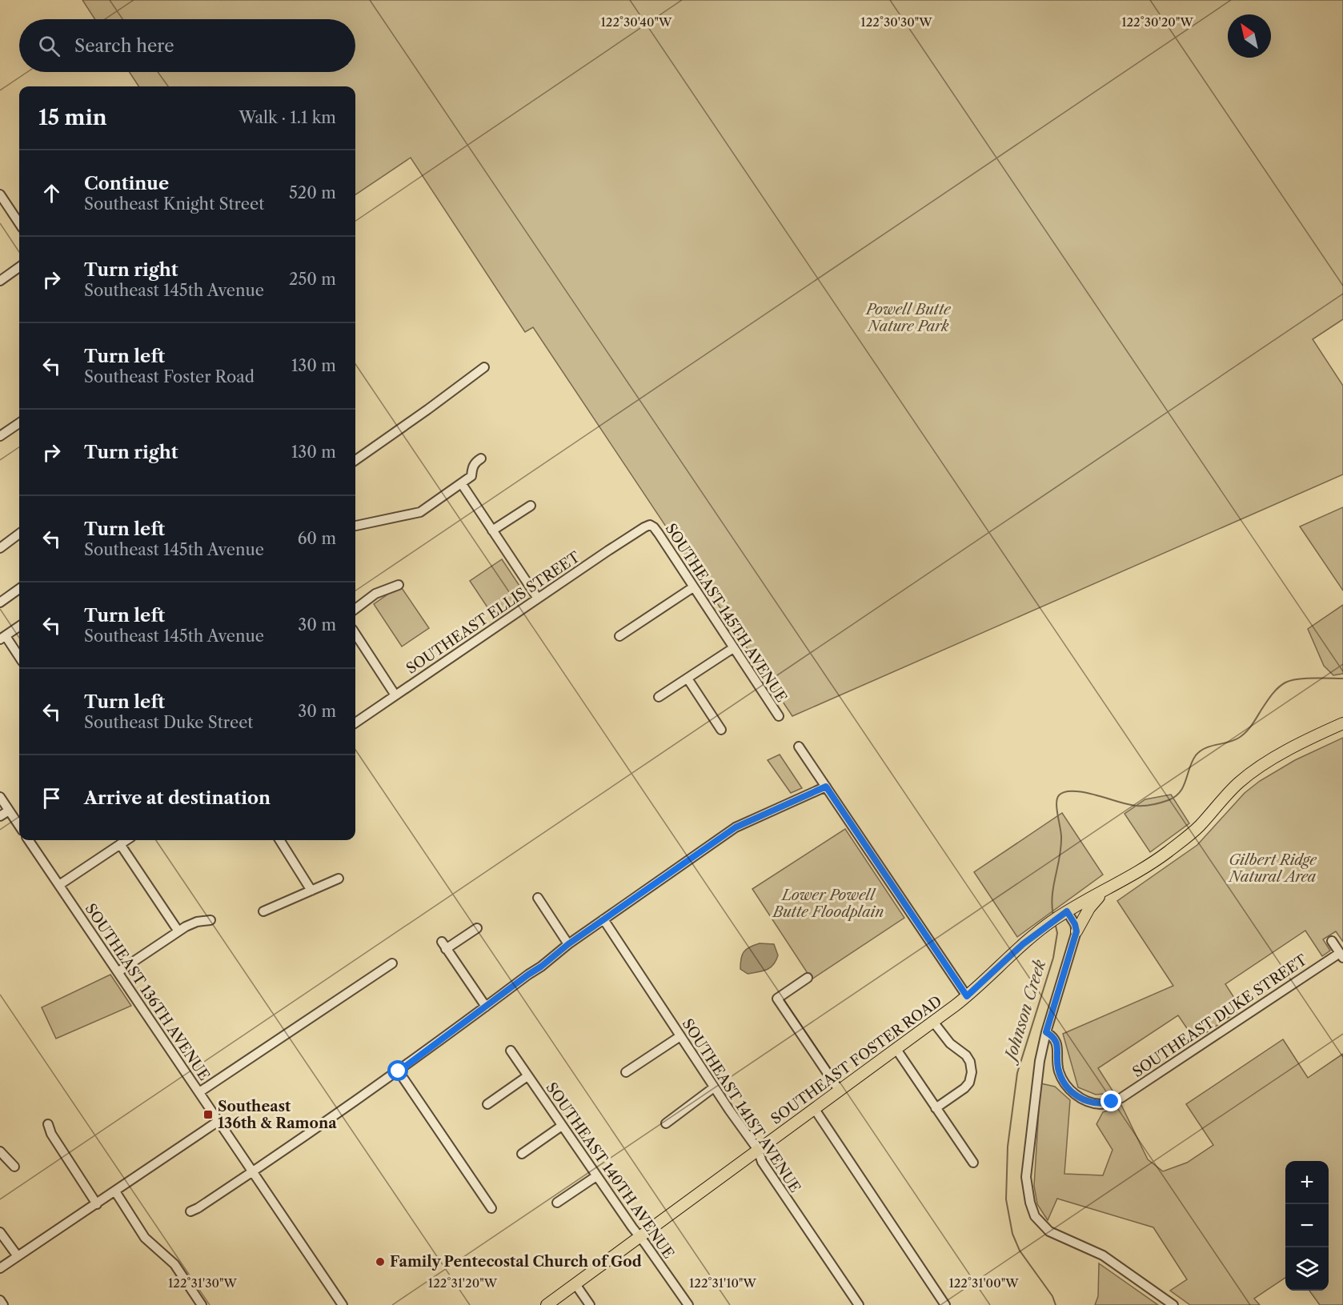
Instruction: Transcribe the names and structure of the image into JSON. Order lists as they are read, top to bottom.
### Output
{
  "streets": {
    "main road": ["SOUTHEAST FOSTER ROAD"],
    "street": [
      "SOUTHEAST ELLIS STREET",
      "SOUTHEAST 145TH AVENUE",
      "SOUTHEAST 136TH AVENUE",
      "SOUTHEAST DUKE STREET",
      "SOUTHEAST 141ST AVENUE",
      "SOUTHEAST 140TH AVENUE"
    ]
  },
  "crossings": [
    ["SOUTHEAST ELLIS STREET", "SOUTHEAST 145TH AVENUE"],
    ["SOUTHEAST FOSTER ROAD", "SOUTHEAST 141ST AVENUE"],
    ["SOUTHEAST FOSTER ROAD", "SOUTHEAST 140TH AVENUE"]
  ],
  "water": ["Johnson Creek"],
  "parks": ["Powell Butte Nature Park", "Gilbert Ridge Natural Area", "Lower Powell Butte Floodplain"],
  "places": {
    "transit": ["Southeast 136th & Ramona"],
    "other": ["Family Pentecostal Church of God"]
  },
  "north": "top left",
  "page": {
    "search": "Search here",
    "heading": ["15 min", "Walk · 1.1 km"],
    "list": [
      ["Continue", "Southeast Knight Street", "520 m"],
      ["Turn right", "Southeast 145th Avenue", "250 m"],
      ["Turn left", "Southeast Foster Road", "130 m"],
      ["Turn right", "130 m"],
      ["Turn left", "Southeast 145th Avenue", "60 m"],
      ["Turn left", "Southeast 145th Avenue", "30 m"],
      ["Turn left", "Southeast Duke Street", "30 m"],
      "Arrive at destination"
    ],
    "map_buttons": ["+", "−"]
  },
  "coordinates": [
    "122°30'40\"W",
    "122°30'30\"W",
    "122°30'20\"W",
    "122°31'30\"W",
    "122°31'20\"W",
    "122°31'10\"W",
    "122°31'00\"W"
  ]
}
